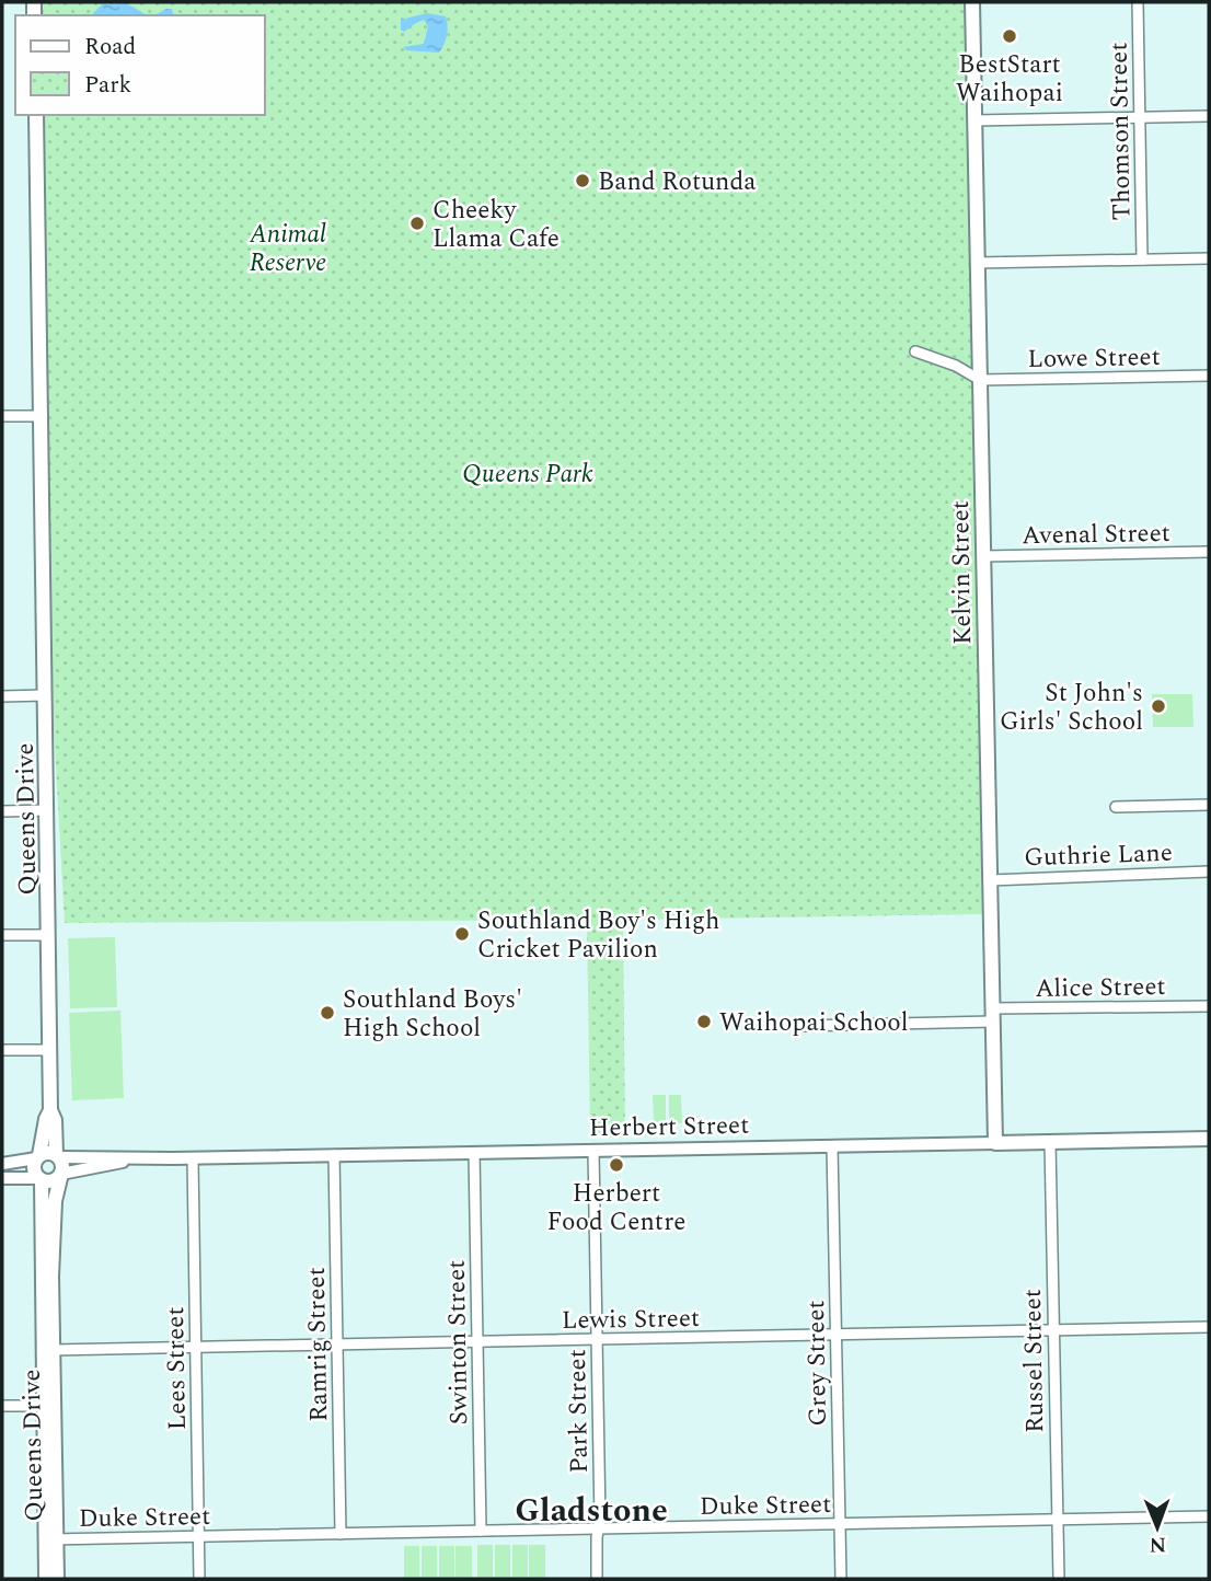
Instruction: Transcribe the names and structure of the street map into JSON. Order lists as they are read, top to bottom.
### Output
{
  "streets": {
    "main road": ["Kelvin Street", "Queens Drive", "Herbert Street"],
    "street": [
      "Thomson Street",
      "Lowe Street",
      "Avenal Street",
      "Guthrie Lane",
      "Alice Street",
      "Lewis Street",
      "Swinton Street",
      "Ramrig Street",
      "Russel Street",
      "Grey Street",
      "Lees Street",
      "Park Street",
      "Duke Street"
    ]
  },
  "crossings": [
    ["Lowe Street", "Kelvin Street"],
    ["Avenal Street", "Kelvin Street"],
    ["Kelvin Street", "Guthrie Lane"],
    ["Kelvin Street", "Alice Street"],
    ["Kelvin Street", "Herbert Street"],
    ["Queens Drive", "Herbert Street"],
    ["Queens Drive", "Lewis Street"],
    ["Queens Drive", "Duke Street"],
    ["Herbert Street", "Swinton Street"],
    ["Herbert Street", "Ramrig Street"],
    ["Herbert Street", "Russel Street"],
    ["Herbert Street", "Grey Street"],
    ["Herbert Street", "Lees Street"],
    ["Herbert Street", "Park Street"],
    ["Lewis Street", "Swinton Street"],
    ["Lewis Street", "Ramrig Street"],
    ["Lewis Street", "Russel Street"],
    ["Lewis Street", "Grey Street"],
    ["Lewis Street", "Lees Street"],
    ["Lewis Street", "Park Street"],
    ["Swinton Street", "Duke Street"],
    ["Ramrig Street", "Duke Street"],
    ["Russel Street", "Duke Street"],
    ["Grey Street", "Duke Street"],
    ["Lees Street", "Duke Street"],
    ["Park Street", "Duke Street"]
  ],
  "districts": ["Gladstone"],
  "parks": ["Animal Reserve", "Queens Park"],
  "places": [
    "BestStart Waihopai",
    "Band Rotunda",
    "Cheeky Llama Cafe",
    "St John's Girls' School",
    "Southland Boy's High Cricket Pavilion",
    "Southland Boys' High School",
    "Waihopai School",
    "Herbert Food Centre"
  ],
  "legend": ["Road", "Park"],
  "north": "bottom"
}
